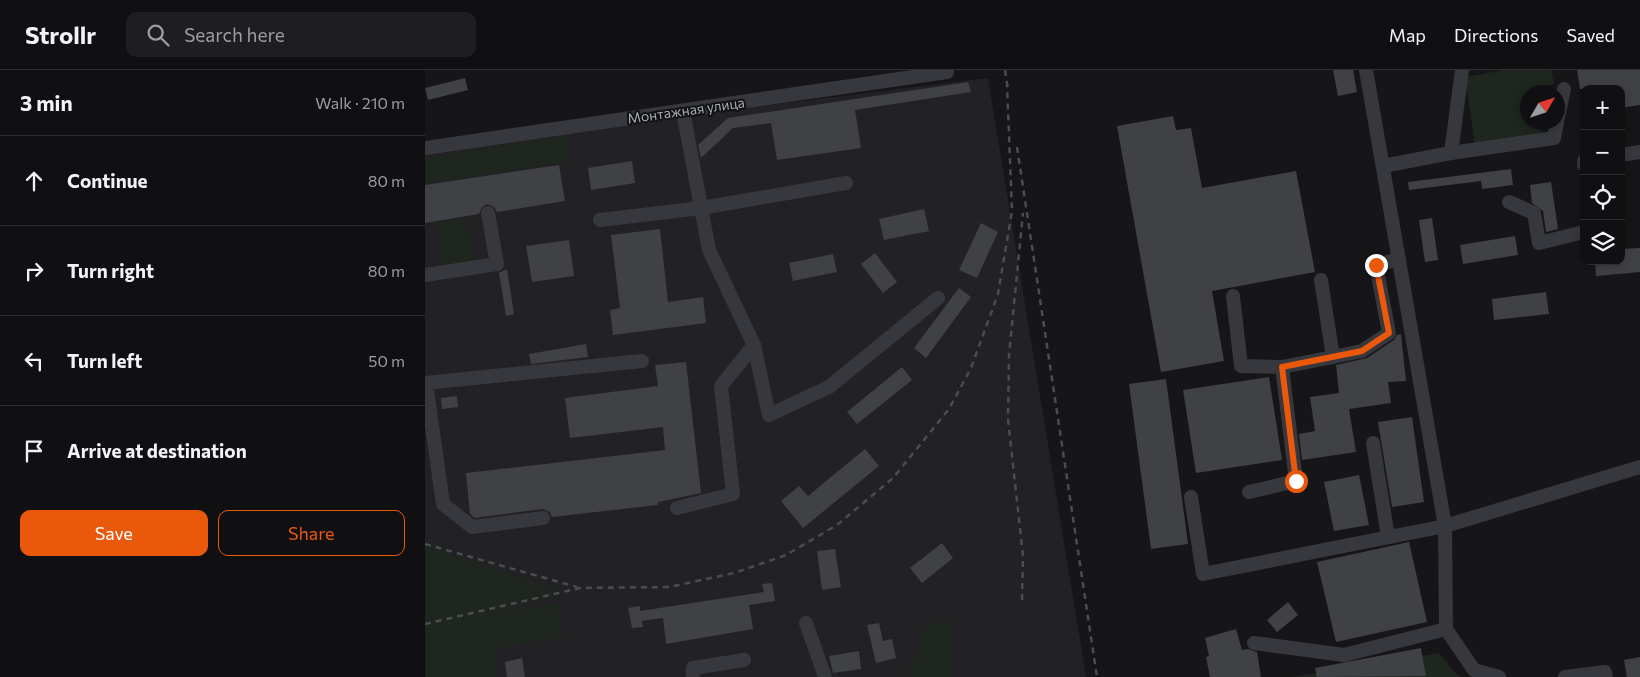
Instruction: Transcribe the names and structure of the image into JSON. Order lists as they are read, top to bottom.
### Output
{
  "streets": {
    "street": ["Монтажная улица"]
  },
  "north": "top right",
  "page": {
    "header": "Strollr",
    "search": "Search here",
    "nav": ["Map", "Directions", "Saved"],
    "heading": ["3 min", "Walk · 210 m"],
    "map_buttons": ["+", "−"],
    "list": [
      ["Continue", "80 m"],
      ["Turn right", "80 m"],
      ["Turn left", "50 m"],
      "Arrive at destination"
    ],
    "buttons": ["Save", "Share"]
  }
}
